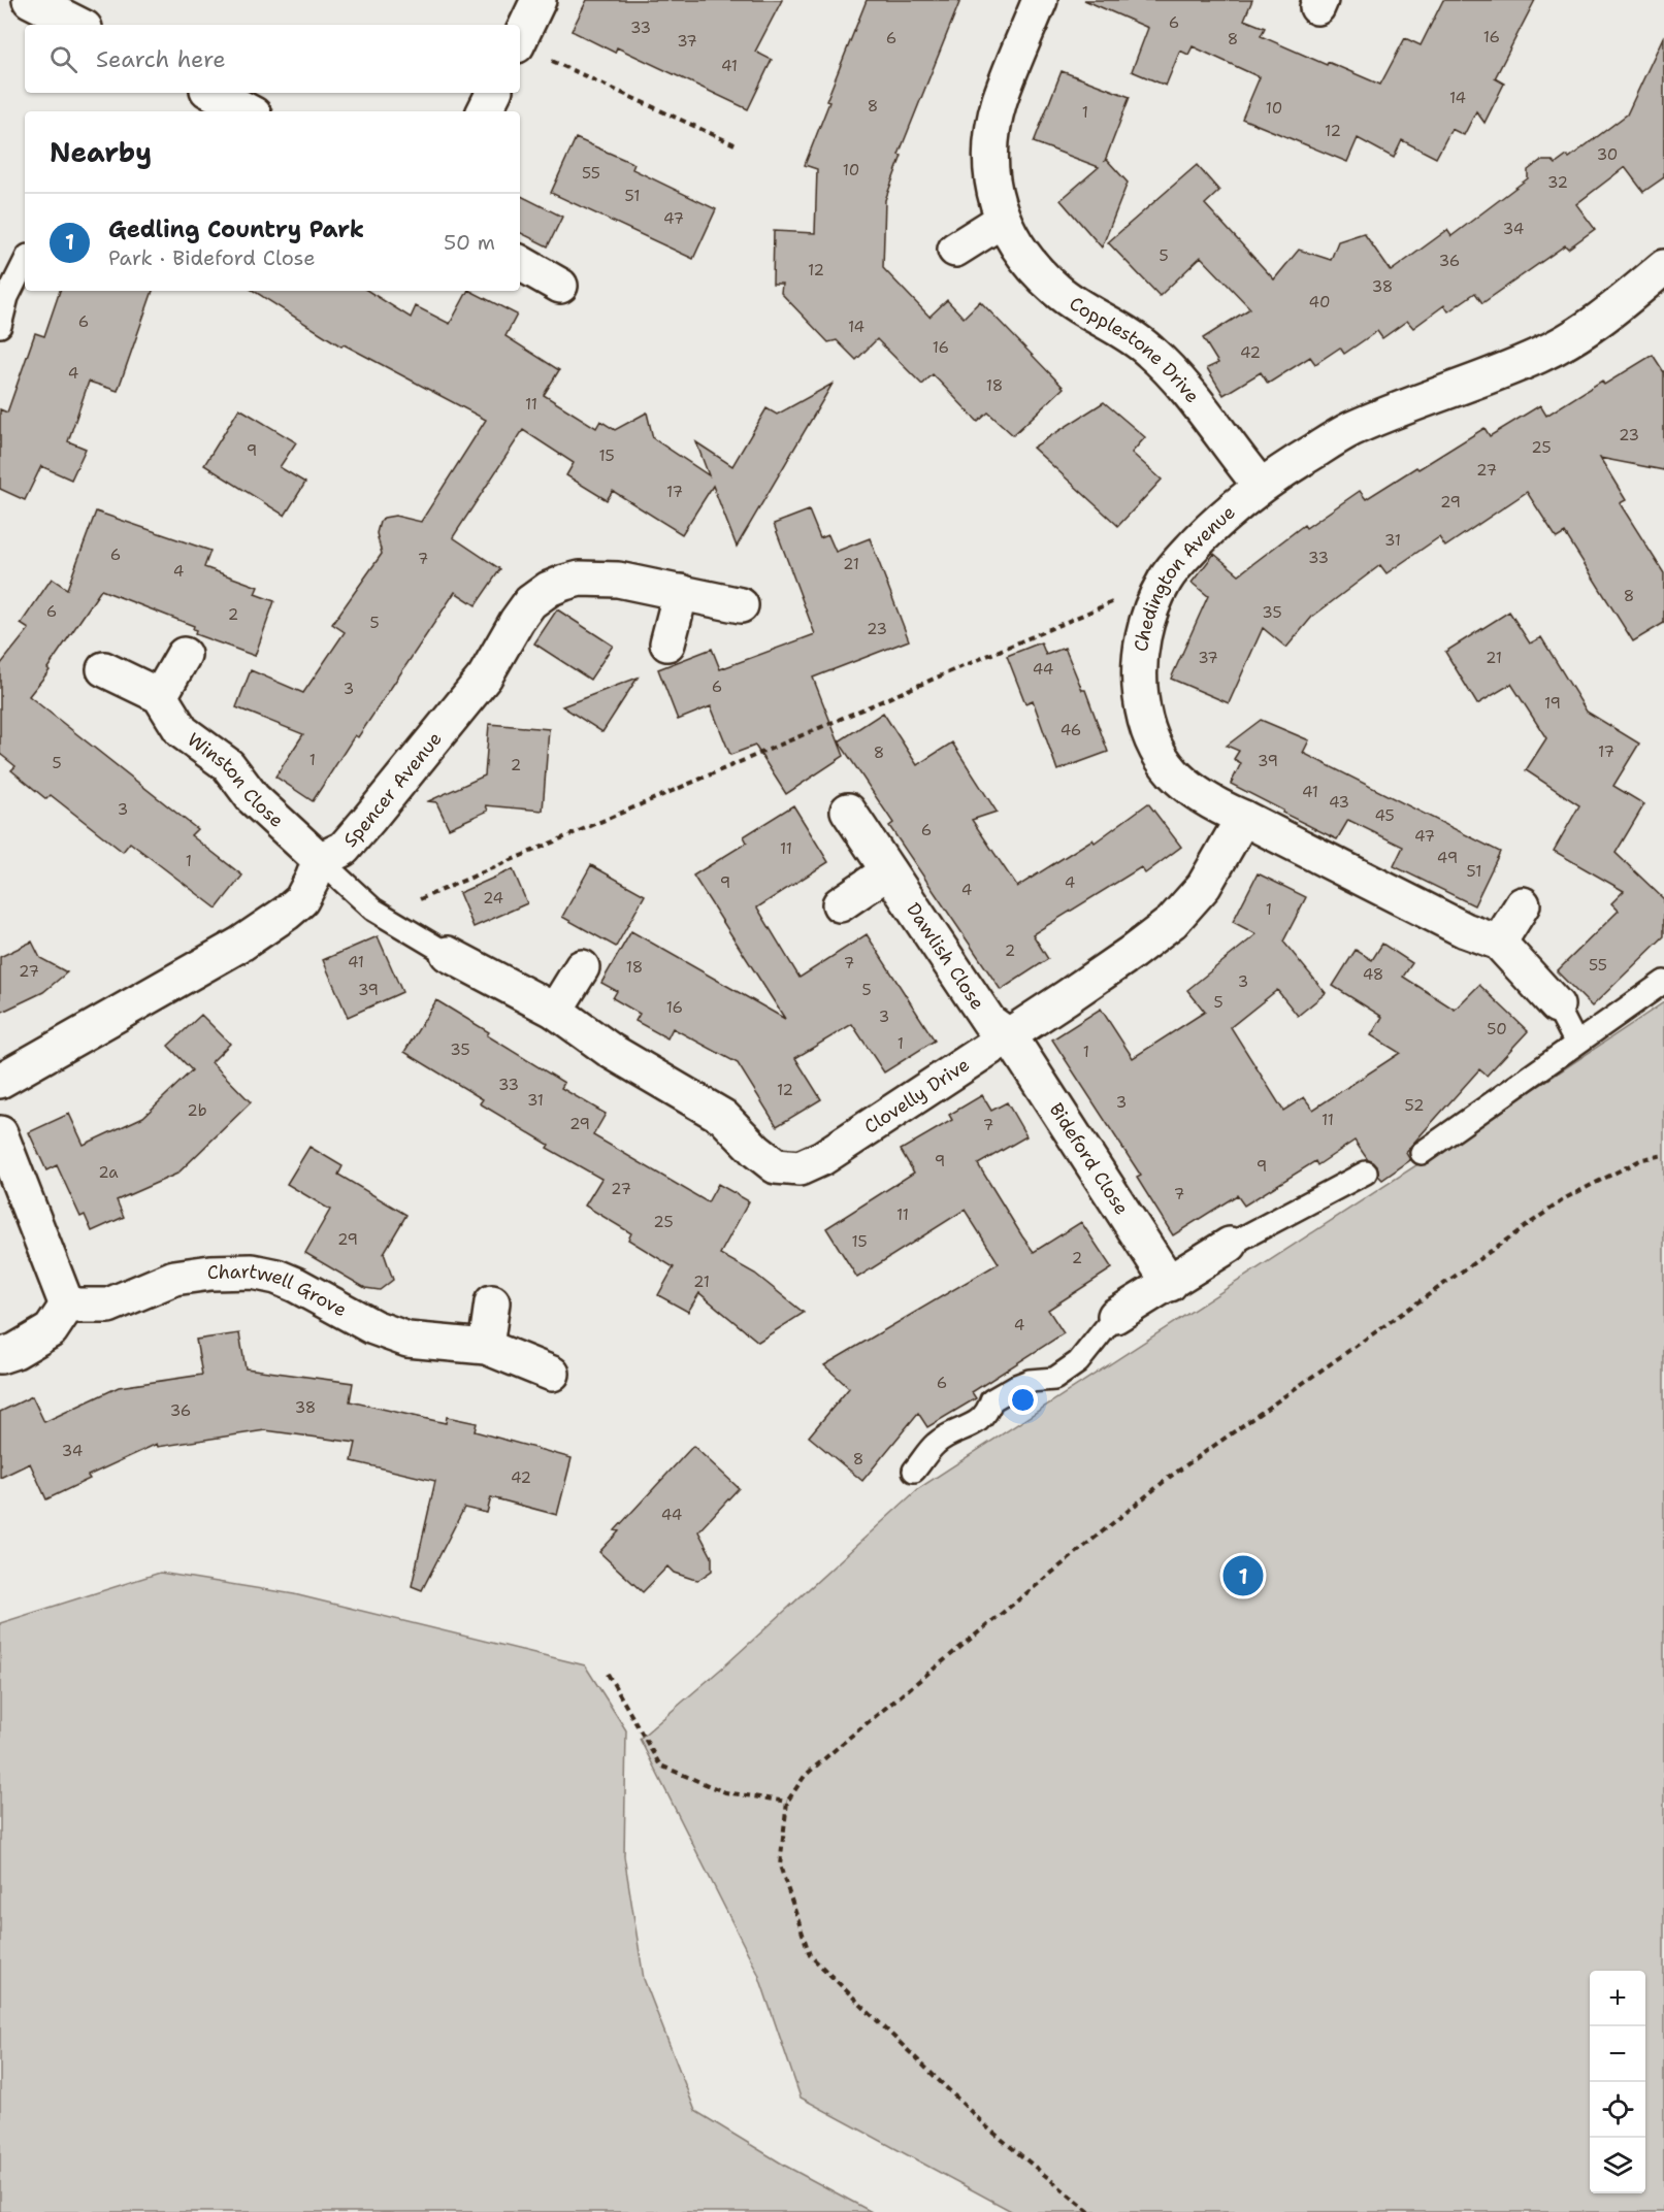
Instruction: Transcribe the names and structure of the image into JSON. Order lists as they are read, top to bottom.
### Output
{
  "streets": {
    "street": [
      "Copplestone Drive",
      "Chedington Avenue",
      "Winston Close",
      "Spencer Avenue",
      "Dawlish Close",
      "Clovelly Drive",
      "Bideford Close",
      "Chartwell Grove"
    ]
  },
  "crossings": [
    ["Copplestone Drive", "Chedington Avenue"],
    ["Chedington Avenue", "Clovelly Drive"],
    ["Winston Close", "Spencer Avenue"],
    ["Dawlish Close", "Clovelly Drive"],
    ["Dawlish Close", "Bideford Close"],
    ["Clovelly Drive", "Bideford Close"]
  ],
  "house_numbers": [
    "6",
    "33",
    "16",
    "6",
    "8",
    "37",
    "41",
    "14",
    "8",
    "10",
    "1",
    "12",
    "30",
    "10",
    "55",
    "32",
    "51",
    "47",
    "34",
    "5",
    "36",
    "12",
    "38",
    "40",
    "6",
    "14",
    "16",
    "42",
    "4",
    "18",
    "11",
    "23",
    "25",
    "9",
    "15",
    "27",
    "17",
    "29",
    "31",
    "6",
    "33",
    "7",
    "21",
    "4",
    "8",
    "6",
    "35",
    "2",
    "5",
    "23",
    "37",
    "21",
    "44",
    "6",
    "3",
    "19",
    "46",
    "17",
    "8",
    "1",
    "39",
    "5",
    "2",
    "41",
    "43",
    "3",
    "45",
    "6",
    "47",
    "11",
    "49",
    "1",
    "51",
    "9",
    "4",
    "4",
    "24",
    "1",
    "2",
    "41",
    "7",
    "55",
    "18",
    "27",
    "48",
    "3",
    "39",
    "5",
    "5",
    "16",
    "3",
    "50",
    "1",
    "35",
    "1",
    "33",
    "12",
    "31",
    "3",
    "52",
    "2b",
    "11",
    "29",
    "7",
    "9",
    "9",
    "2a",
    "27",
    "7",
    "11",
    "25",
    "29",
    "15",
    "2",
    "21",
    "4",
    "6",
    "38",
    "36",
    "34",
    "8",
    "42",
    "44"
  ],
  "page": {
    "search": "Search here",
    "heading": "Nearby",
    "list": [
      {
        "mark": "1",
        "name": "Gedling Country Park",
        "note": "Park · Bideford Close",
        "value": "50 m"
      }
    ],
    "pins": "1",
    "map_buttons": ["+", "−"]
  }
}
